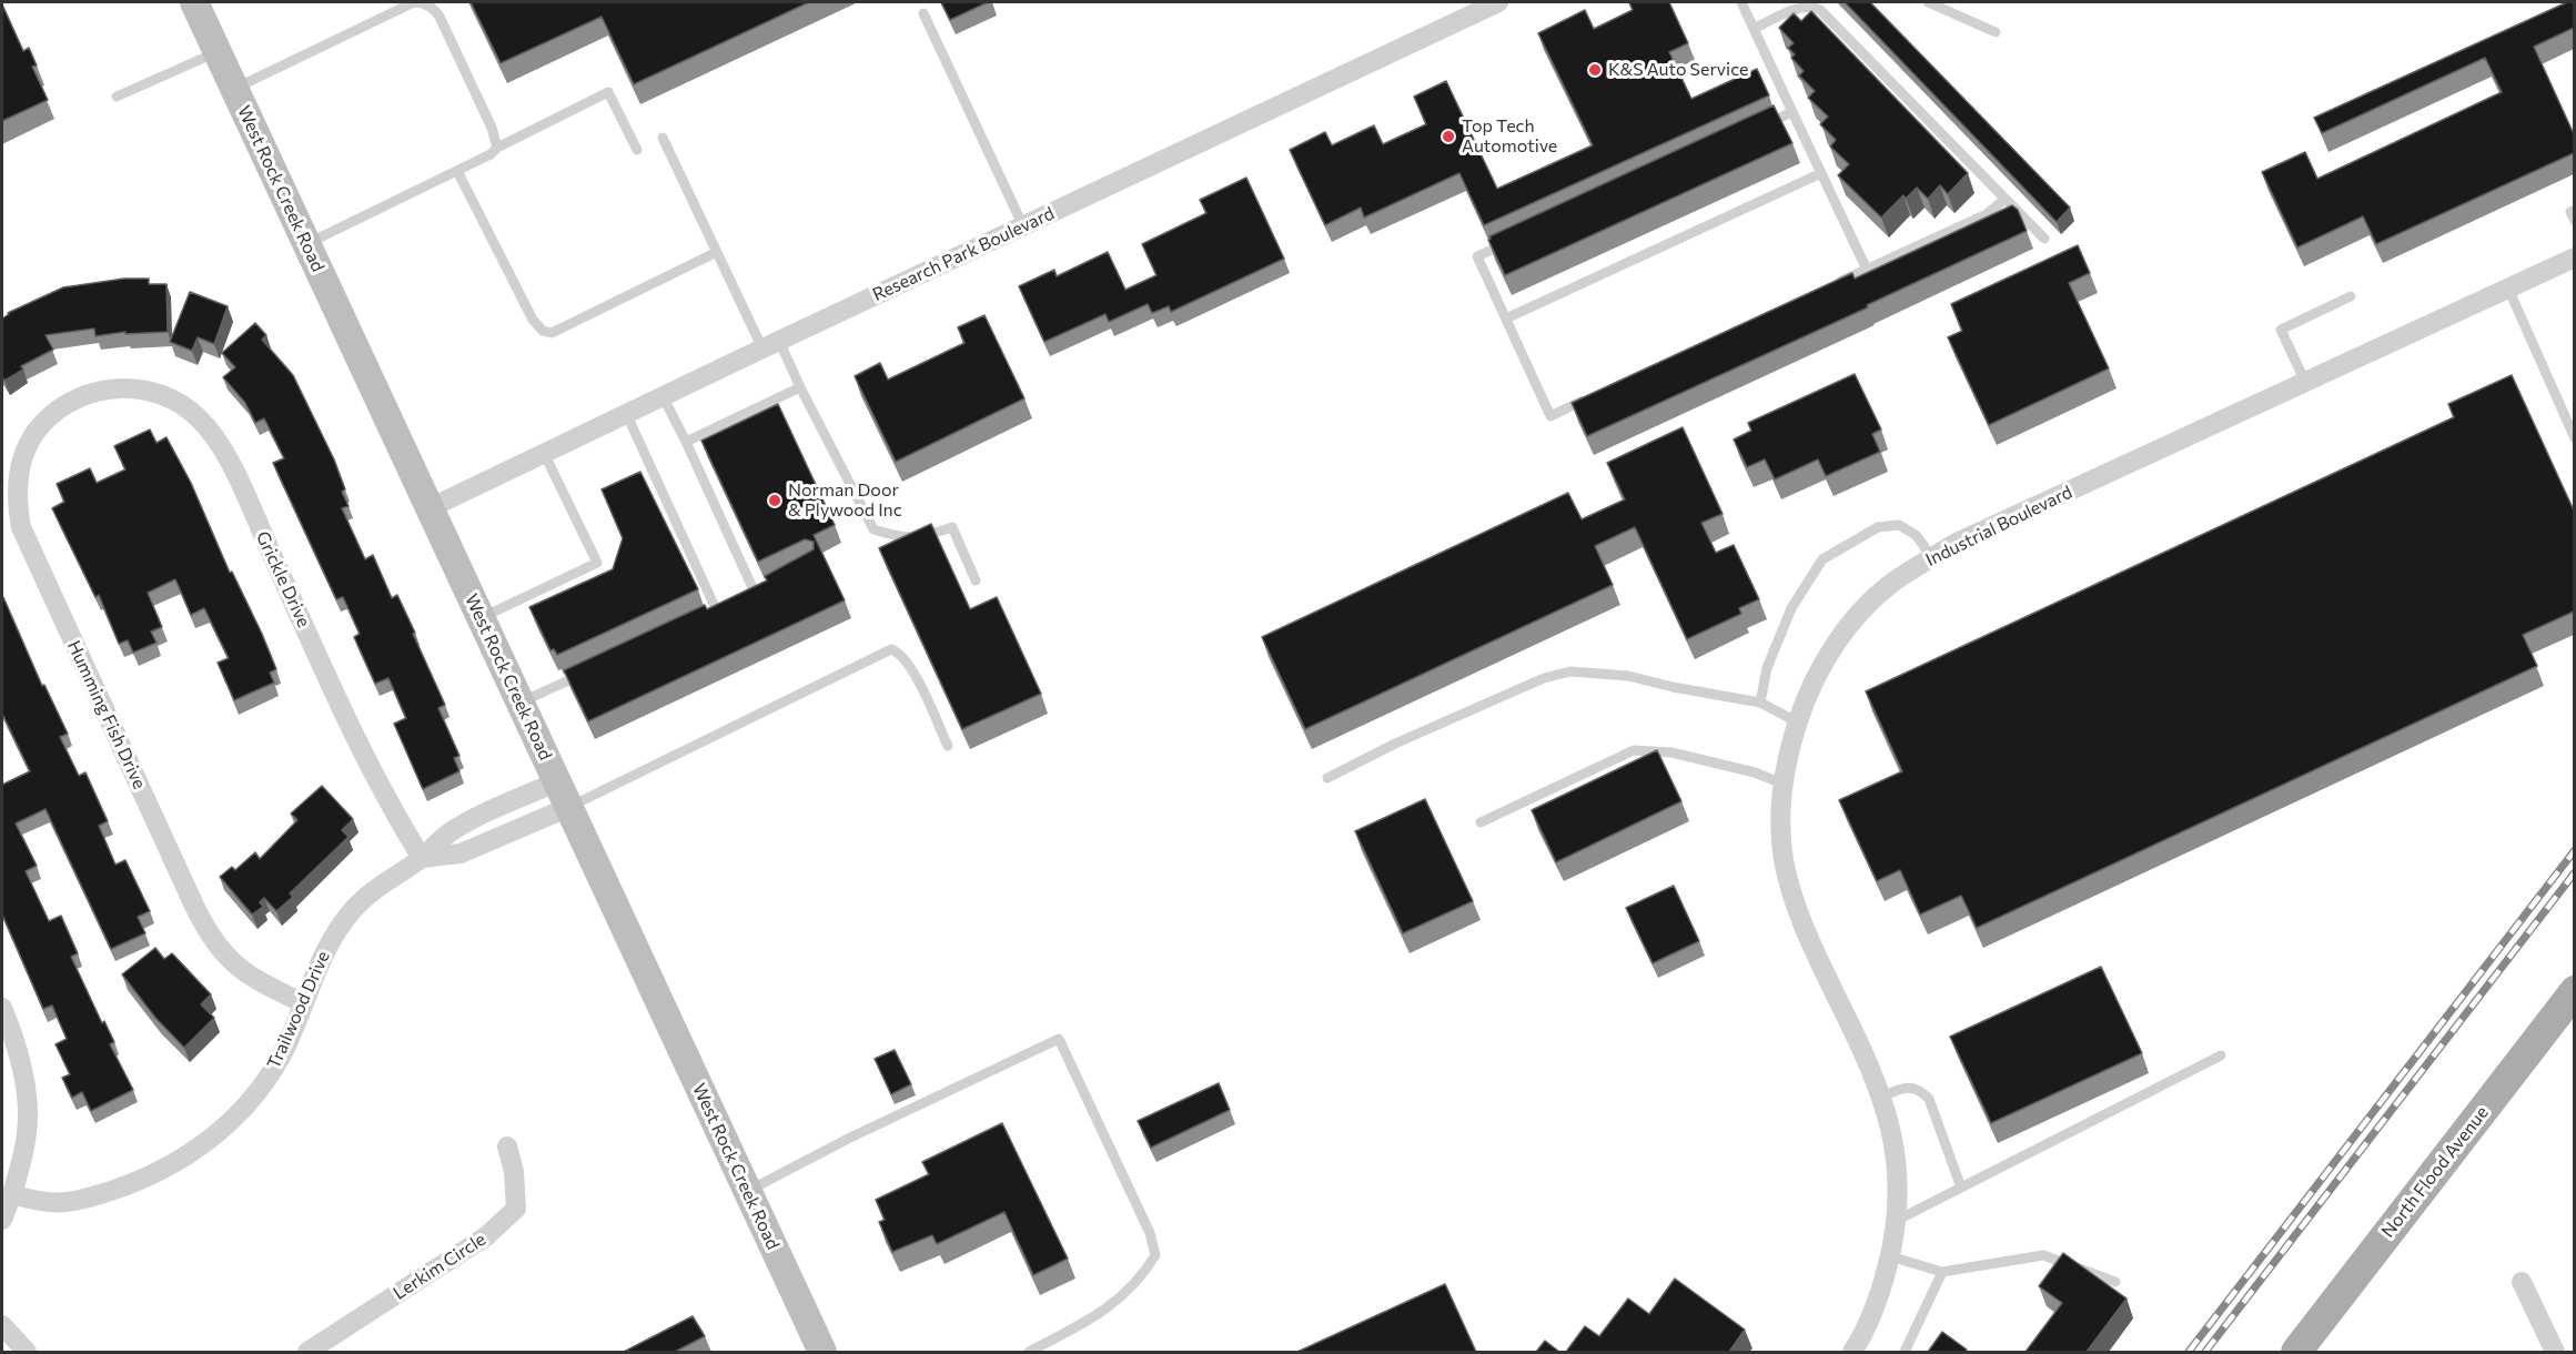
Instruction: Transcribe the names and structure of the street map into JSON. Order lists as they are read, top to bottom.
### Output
{
  "streets": {
    "main road": ["West Rock Creek Road", "North Flood Avenue"],
    "street": [
      "Research Park Boulevard",
      "Industrial Boulevard",
      "Grickle Drive",
      "Humming Fish Drive",
      "Trailwood Drive",
      "Lerkim Circle"
    ]
  },
  "crossings": [
    ["West Rock Creek Road", "Research Park Boulevard"],
    ["West Rock Creek Road", "Trailwood Drive"],
    ["Grickle Drive", "Humming Fish Drive"],
    ["Grickle Drive", "Trailwood Drive"],
    ["Humming Fish Drive", "Trailwood Drive"]
  ],
  "places": ["K&S Auto Service", "Top Tech Automotive", "Norman Door & Plywood Inc"]
}
